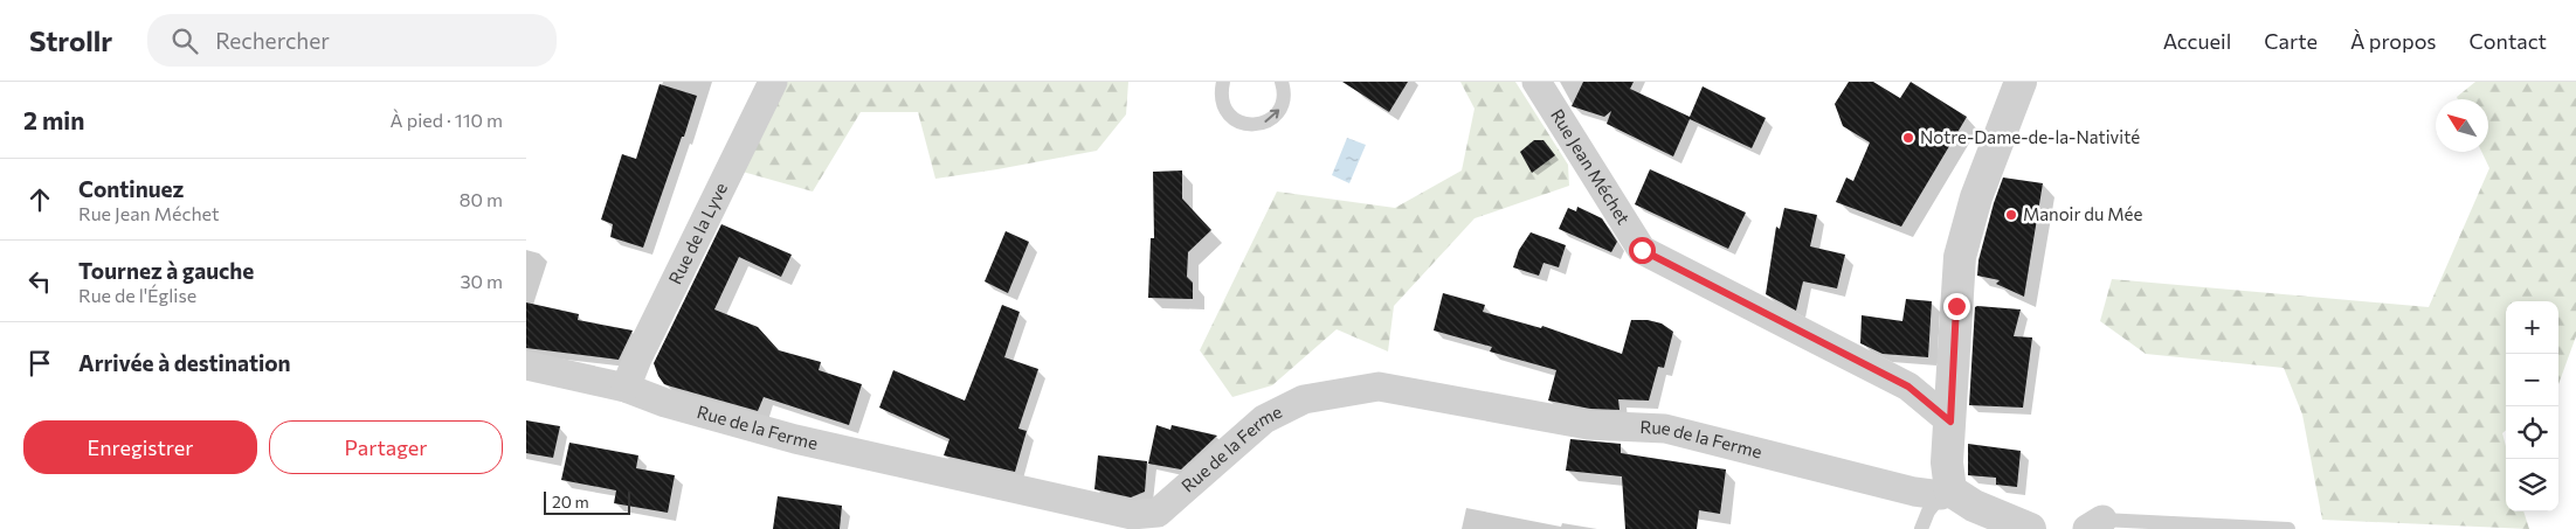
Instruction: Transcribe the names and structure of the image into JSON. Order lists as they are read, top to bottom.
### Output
{
  "streets": {
    "street": ["Rue Jean Méchet", "Rue de la Lyve", "Rue de la Ferme"]
  },
  "crossings": [
    ["Rue de la Lyve", "Rue de la Ferme"]
  ],
  "places": ["Notre-Dame-de-la-Nativité", "Manoir du Mée"],
  "scale_bar": "20 m",
  "north": "top left",
  "page": {
    "header": "Strollr",
    "search": "Rechercher",
    "nav": [
      "Accueil",
      "Carte",
      "À propos",
      "Contact"
    ],
    "heading": ["2 min", "À pied · 110 m"],
    "list": [
      ["Continuez", "Rue Jean Méchet", "80 m"],
      ["Tournez à gauche", "Rue de l'Église", "30 m"],
      "Arrivée à destination"
    ],
    "map_buttons": ["+", "−"],
    "buttons": ["Enregistrer", "Partager"],
    "scale": "20 m"
  }
}
